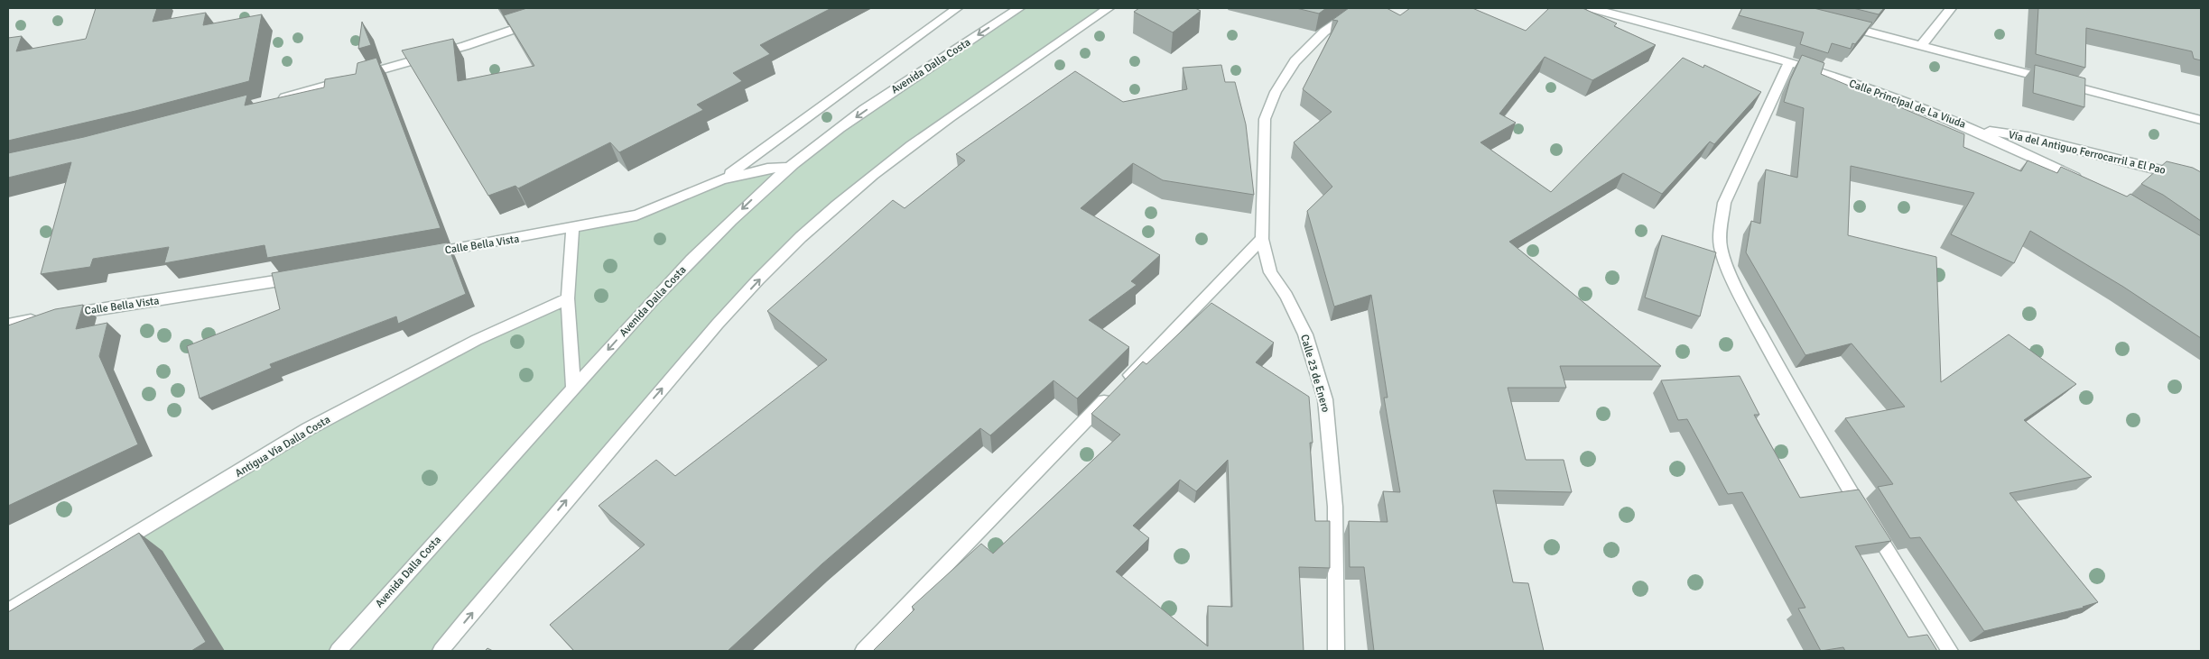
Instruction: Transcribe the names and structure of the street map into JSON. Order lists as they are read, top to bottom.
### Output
{
  "streets": {
    "street": [
      "Avenida Dalla Costa",
      "Calle Principal de La Viuda",
      "Vía del Antiguo Ferrocarril a El Pao",
      "Calle Bella Vista",
      "Calle 23 de Enero",
      "Antigua Vía Dalla Costa"
    ]
  },
  "crossings": [
    ["Avenida Dalla Costa", "Calle Bella Vista"],
    ["Calle Principal de La Viuda", "Vía del Antiguo Ferrocarril a El Pao"]
  ]
}
